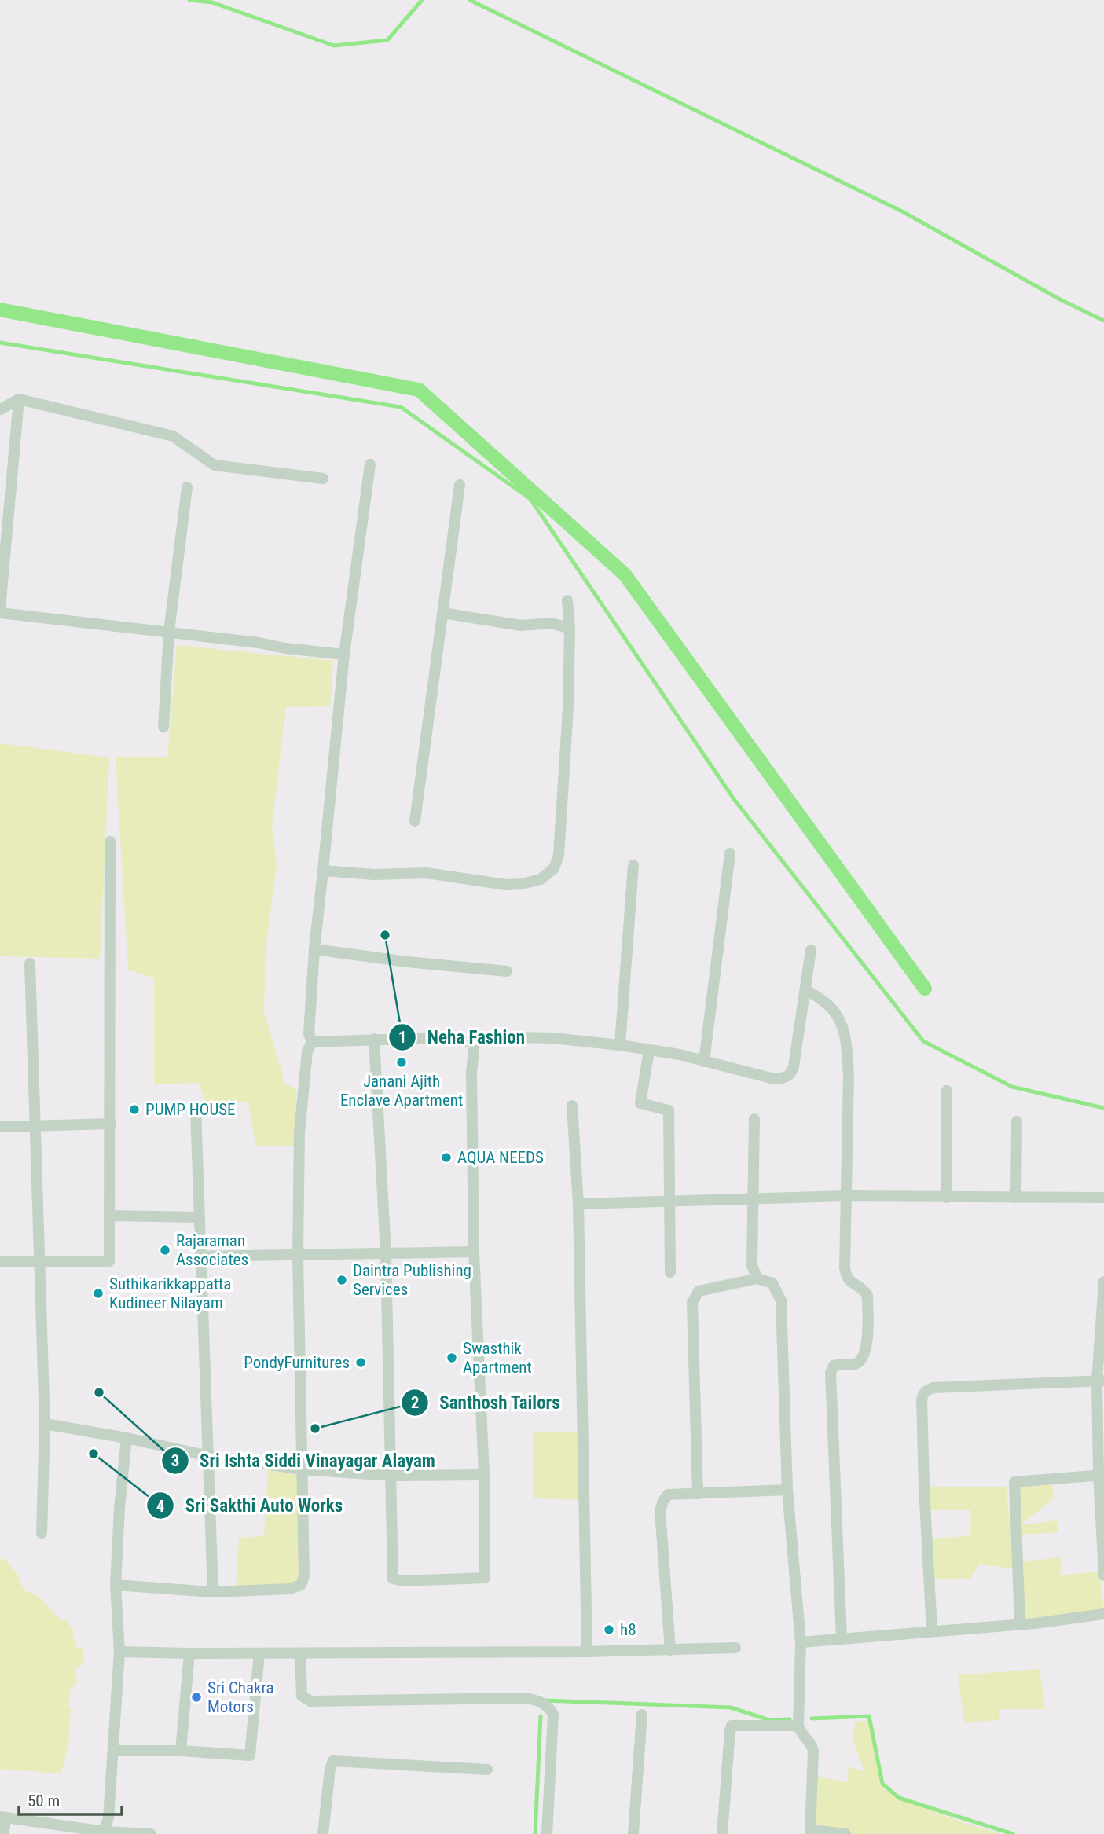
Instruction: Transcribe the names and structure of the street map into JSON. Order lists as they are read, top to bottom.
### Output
{
  "places": [
    "Neha Fashion",
    "Janani Ajith Enclave Apartment",
    "PUMP HOUSE",
    "AQUA NEEDS",
    "Rajaraman Associates",
    "Daintra Publishing Services",
    "Suthikarikkappatta Kudineer Nilayam",
    "Swasthik Apartment",
    "PondyFurnitures",
    "Sri Ishta Siddi Vinayagar Alayam",
    "Santhosh Tailors",
    "Sri Sakthi Auto Works",
    "h8",
    "Sri Chakra Motors"
  ],
  "scale_bar": "50 m"
}
